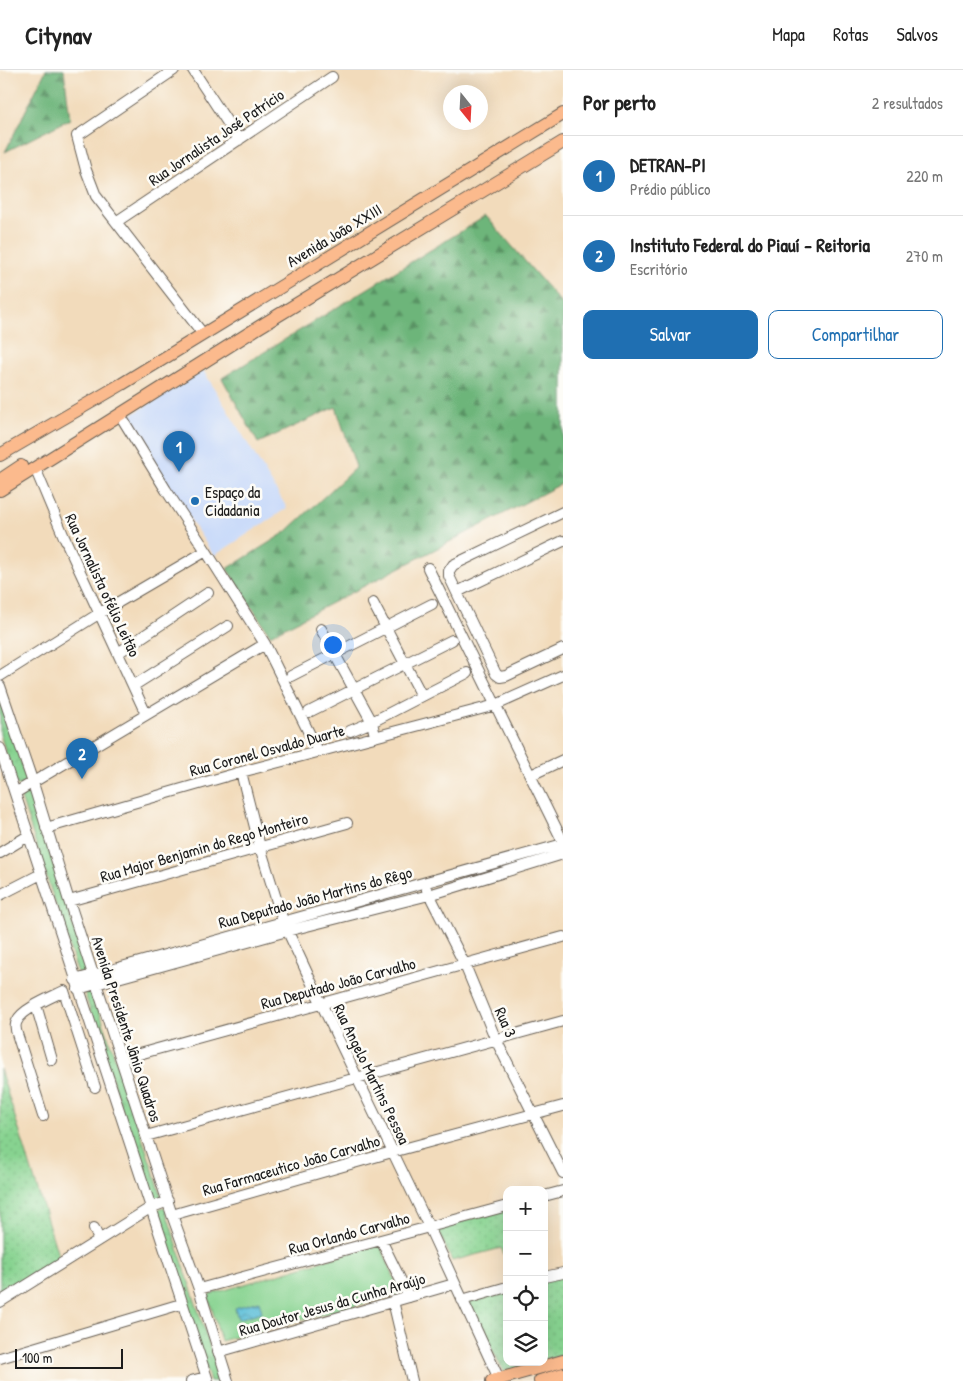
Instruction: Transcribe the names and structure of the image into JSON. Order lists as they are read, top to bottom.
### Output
{
  "streets": {
    "main road": ["Avenida João XXIII"],
    "street": [
      "Rua Jornalista José Patrício",
      "Rua Jornalista ofélio Leitão",
      "Rua Coronel Osvaldo Duarte",
      "Rua Major Benjamin do Rego Monteiro",
      "Rua Deputado João Martins do Rêgo",
      "Rua Deputado João Carvalho",
      "Rua 3",
      "Avenida Presidente Jânio Quadros",
      "Rua Angelo Martins Pessoa",
      "Rua Farmaceutico João Carvalho",
      "Rua Orlando Carvalho",
      "Rua Doutor Jesus da Cunha Araújo"
    ]
  },
  "crossings": [
    ["Rua Coronel Osvaldo Duarte", "Avenida Presidente Jânio Quadros"],
    ["Rua Coronel Osvaldo Duarte", "Rua Angelo Martins Pessoa"],
    ["Rua Major Benjamin do Rego Monteiro", "Avenida Presidente Jânio Quadros"],
    ["Rua Major Benjamin do Rego Monteiro", "Rua Angelo Martins Pessoa"],
    ["Rua Deputado João Martins do Rêgo", "Rua 3"],
    ["Rua Deputado João Martins do Rêgo", "Avenida Presidente Jânio Quadros"],
    ["Rua Deputado João Martins do Rêgo", "Rua Angelo Martins Pessoa"],
    ["Rua Deputado João Carvalho", "Rua 3"],
    ["Rua Deputado João Carvalho", "Avenida Presidente Jânio Quadros"],
    ["Rua Deputado João Carvalho", "Rua Angelo Martins Pessoa"],
    ["Rua 3", "Rua Farmaceutico João Carvalho"],
    ["Avenida Presidente Jânio Quadros", "Rua Farmaceutico João Carvalho"],
    ["Avenida Presidente Jânio Quadros", "Rua Orlando Carvalho"],
    ["Avenida Presidente Jânio Quadros", "Rua Doutor Jesus da Cunha Araújo"],
    ["Rua Angelo Martins Pessoa", "Rua Farmaceutico João Carvalho"],
    ["Rua Angelo Martins Pessoa", "Rua Orlando Carvalho"],
    ["Rua Angelo Martins Pessoa", "Rua Doutor Jesus da Cunha Araújo"]
  ],
  "places": ["Espaço da Cidadania"],
  "scale_bar": "100 m",
  "north": "bottom",
  "page": {
    "header": "Citynav",
    "nav": ["Mapa", "Rotas", "Salvos"],
    "heading": ["Por perto", "2 resultados"],
    "list": [
      {
        "mark": "1",
        "name": "DETRAN-PI",
        "note": "Prédio público",
        "value": "220 m"
      },
      {
        "mark": "2",
        "name": "Instituto Federal do Piauí - Reitoria",
        "note": "Escritório",
        "value": "270 m"
      }
    ],
    "buttons": ["Salvar", "Compartilhar"],
    "pins": ["1", "2"],
    "map_buttons": ["+", "−"],
    "scale": "100 m"
  }
}
